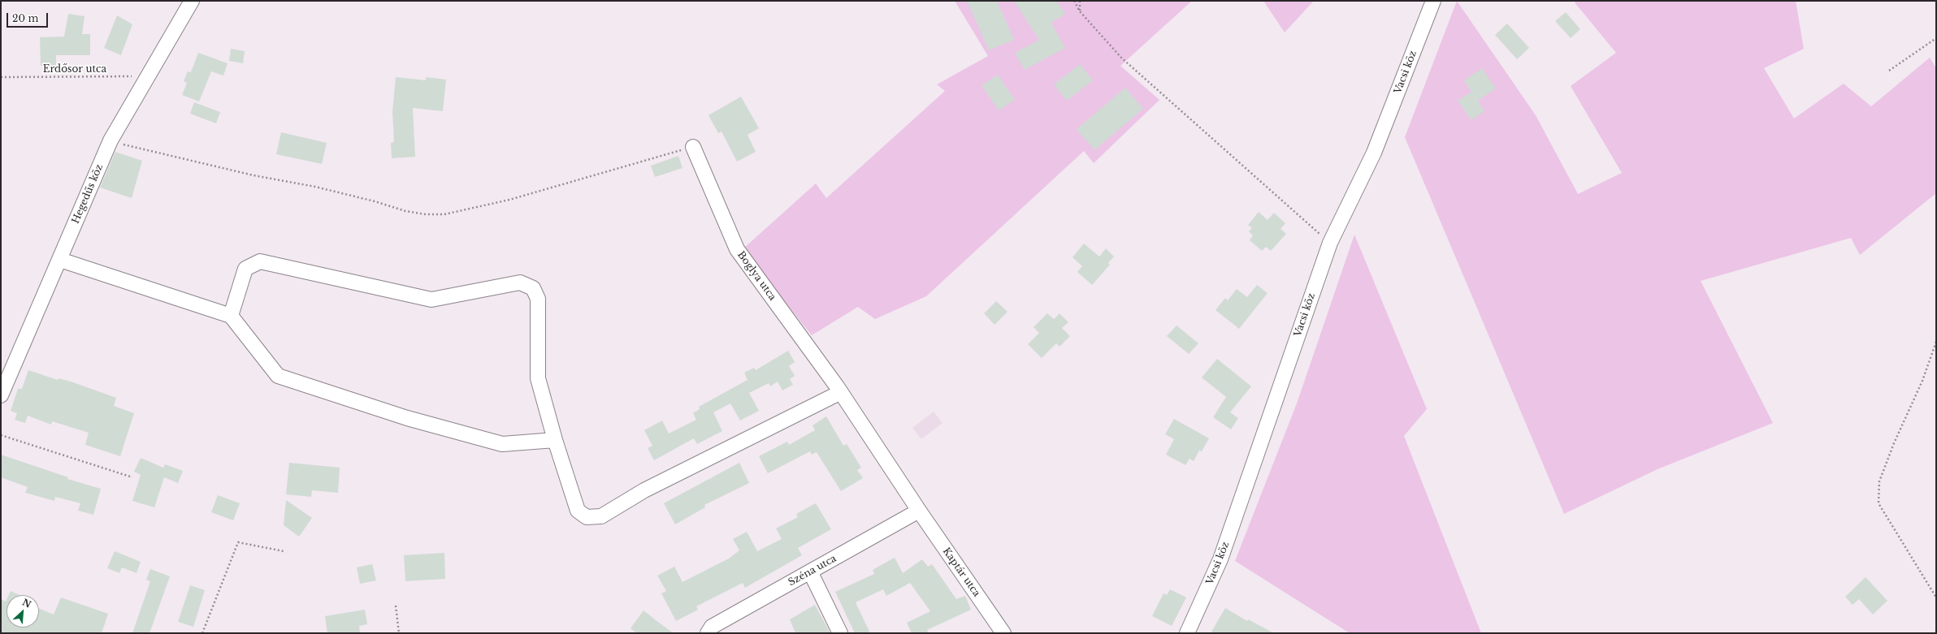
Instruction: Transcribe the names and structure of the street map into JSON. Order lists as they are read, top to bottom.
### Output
{
  "streets": {
    "street": [
      "Vacsi köz",
      "Hegedűs köz",
      "Boglya utca",
      "Széna utca",
      "Kaptár utca"
    ],
    "path": ["Erdősor utca"]
  },
  "crossings": [
    ["Erdősor utca", "Hegedűs köz"],
    ["Boglya utca", "Széna utca"],
    ["Boglya utca", "Kaptár utca"],
    ["Széna utca", "Kaptár utca"]
  ],
  "scale_bar": "20 m",
  "north": "top right"
}
